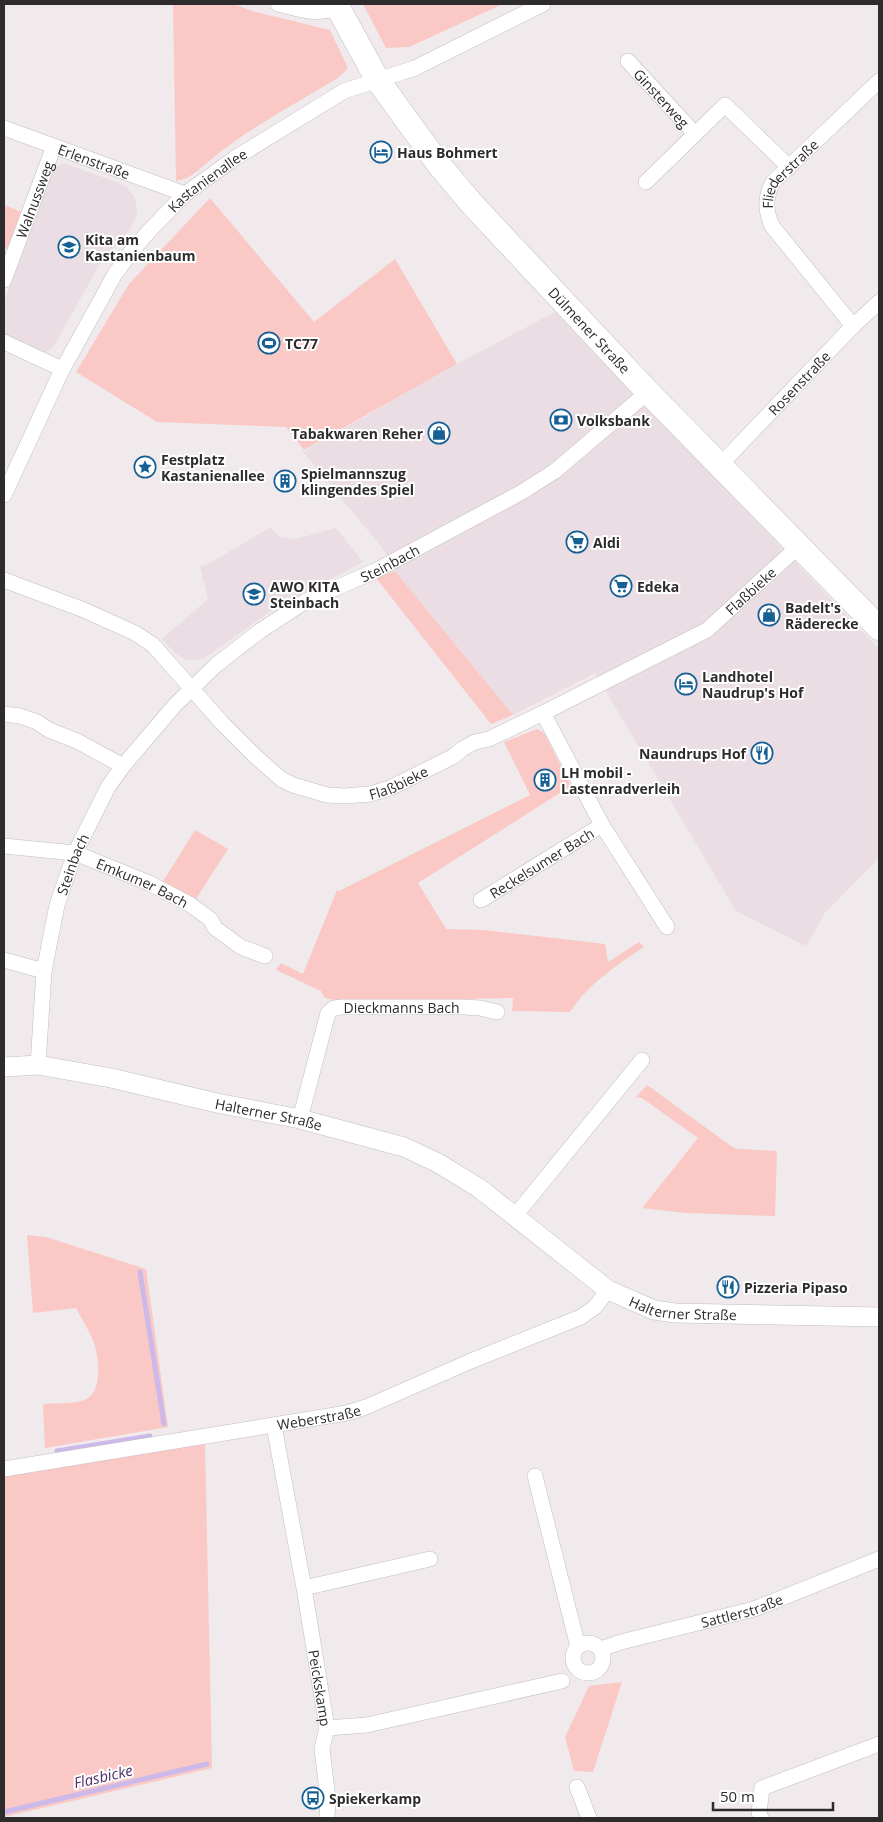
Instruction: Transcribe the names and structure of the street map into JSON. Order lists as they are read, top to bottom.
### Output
{
  "streets": {
    "main road": ["Dülmener Straße"],
    "street": [
      "Ginsterweg",
      "Erlenstraße",
      "Fliederstraße",
      "Kastanienallee",
      "Walnussweg",
      "Rosenstraße",
      "Steinbach",
      "Flaßbieke",
      "Reckelsumer Bach",
      "Emkumer Bach",
      "Dieckmanns Bach",
      "Halterner Straße",
      "Weberstraße",
      "Sattlerstraße",
      "Peickskamp"
    ]
  },
  "crossings": [
    ["Ginsterweg", "Fliederstraße"],
    ["Erlenstraße", "Kastanienallee"],
    ["Erlenstraße", "Walnussweg"],
    ["Fliederstraße", "Rosenstraße"],
    ["Kastanienallee", "Dülmener Straße"],
    ["Dülmener Straße", "Rosenstraße"],
    ["Dülmener Straße", "Steinbach"],
    ["Dülmener Straße", "Flaßbieke"],
    ["Steinbach", "Flaßbieke"],
    ["Steinbach", "Emkumer Bach"],
    ["Steinbach", "Halterner Straße"],
    ["Flaßbieke", "Reckelsumer Bach"],
    ["Dieckmanns Bach", "Halterner Straße"],
    ["Halterner Straße", "Weberstraße"],
    ["Weberstraße", "Peickskamp"]
  ],
  "water": ["Flasbicke"],
  "places": {
    "hotel": ["Haus Bohmert", "Landhotel Naudrup's Hof"],
    "school or university": ["Kita am Kastanienbaum", "AWO KITA Steinbach"],
    "sports": ["TC77"],
    "bank": ["Volksbank"],
    "shop": ["Tabakwaren Reher", "Badelt's Räderecke"],
    "place": ["Festplatz Kastanienallee"],
    "building": ["Spielmannszug klingendes Spiel", "LH mobil - Lastenradverleih"],
    "supermarket": ["Aldi", "Edeka"],
    "restaurant": ["Naundrups Hof", "Pizzeria Pipaso"],
    "bus stop": ["Spiekerkamp"]
  },
  "scale_bar": "50 m"
}
